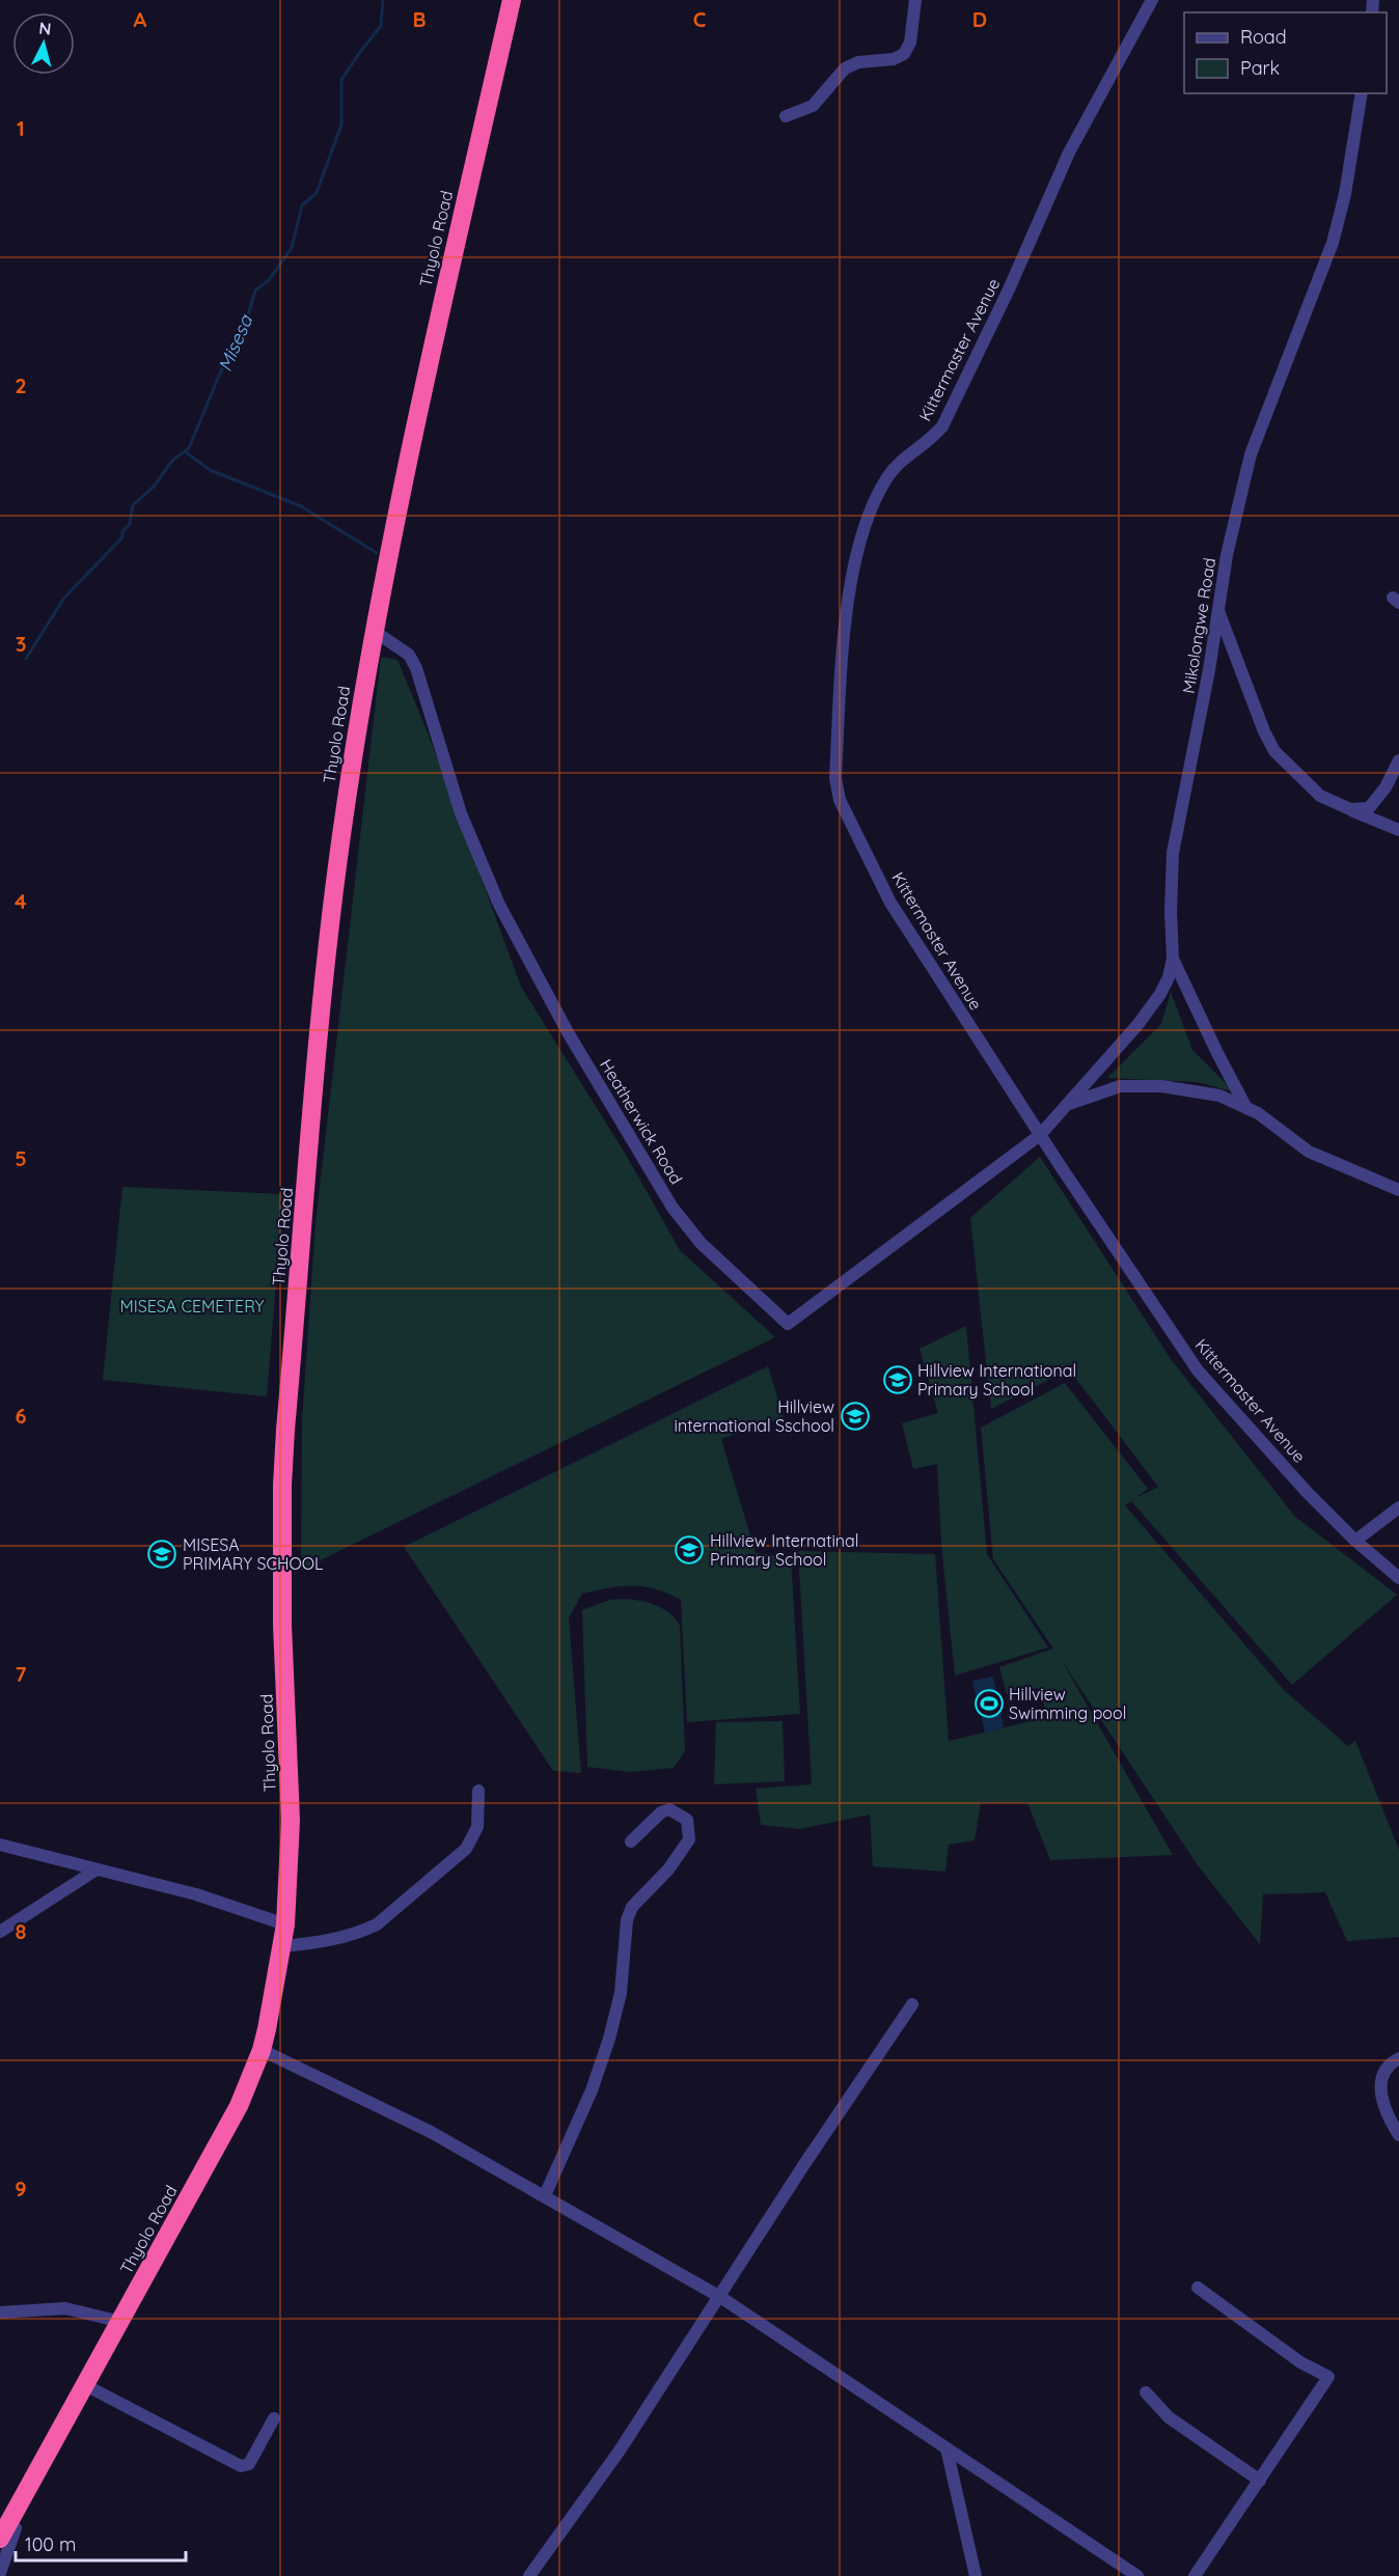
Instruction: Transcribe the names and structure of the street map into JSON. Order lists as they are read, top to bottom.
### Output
{
  "streets": {
    "highway": ["Thyolo Road"],
    "street": ["Kittermaster Avenue", "Mikolongwe Road", "Heatherwick Road"]
  },
  "crossings": [
    ["Thyolo Road", "Heatherwick Road"],
    ["Kittermaster Avenue", "Mikolongwe Road"],
    ["Kittermaster Avenue", "Heatherwick Road"],
    ["Mikolongwe Road", "Heatherwick Road"]
  ],
  "water": ["Misesa"],
  "parks": ["MISESA CEMETERY"],
  "places": {
    "school or university": [
      "Hillview International Primary School",
      "Hillview international Sschool",
      "Hillview Internatinal Primary School",
      "MISESA PRIMARY SCHOOL"
    ],
    "sports": ["Hillview Swimming pool"]
  },
  "legend": ["Road", "Park"],
  "scale_bar": "100 m",
  "north": "top",
  "grid": {
    "columns": [
      "A",
      "B",
      "C",
      "D"
    ],
    "rows": [
      "1",
      "2",
      "3",
      "4",
      "5",
      "6",
      "7",
      "8",
      "9"
    ]
  }
}
